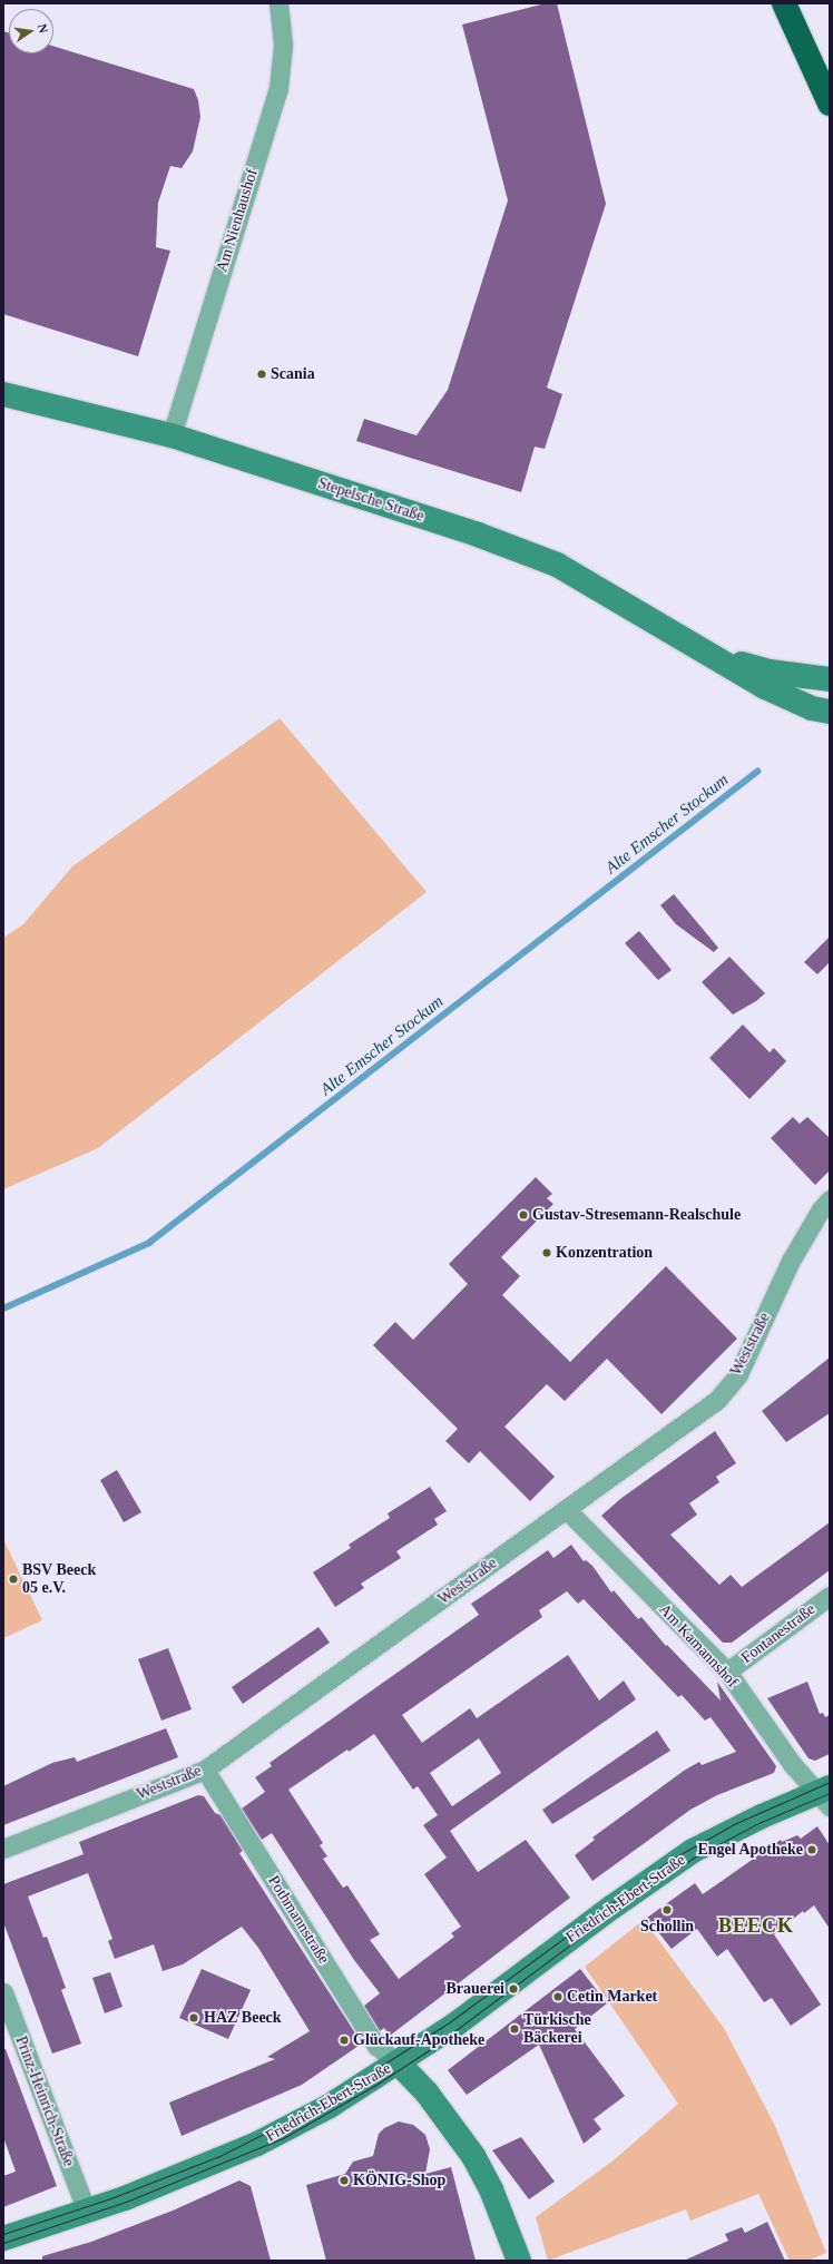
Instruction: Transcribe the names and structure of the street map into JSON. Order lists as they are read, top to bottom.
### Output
{
  "streets": {
    "street": [
      "Am Nienhaushof",
      "Stepelsche Straße",
      "Weststraße",
      "Fontanestraße",
      "Am Kamannshof",
      "Friedrich-Ebert-Straße",
      "Pothmannstraße",
      "Prinz-Heinrich-Straße"
    ]
  },
  "crossings": [
    ["Am Nienhaushof", "Stepelsche Straße"],
    ["Weststraße", "Am Kamannshof"],
    ["Weststraße", "Pothmannstraße"],
    ["Fontanestraße", "Am Kamannshof"],
    ["Am Kamannshof", "Friedrich-Ebert-Straße"],
    ["Friedrich-Ebert-Straße", "Pothmannstraße"],
    ["Friedrich-Ebert-Straße", "Prinz-Heinrich-Straße"]
  ],
  "districts": ["BEECK"],
  "water": ["Alte Emscher Stockum"],
  "places": [
    "Scania",
    "Gustav-Stresemann-Realschule",
    "Konzentration",
    "BSV Beeck 05 e.V.",
    "Engel Apotheke",
    "Schollin",
    "Brauerei",
    "Cetin Market",
    "HAZ Beeck",
    "Türkische Bäckerei",
    "Glückauf-Apotheke",
    "KÖNIG-Shop"
  ],
  "north": "right"
}
